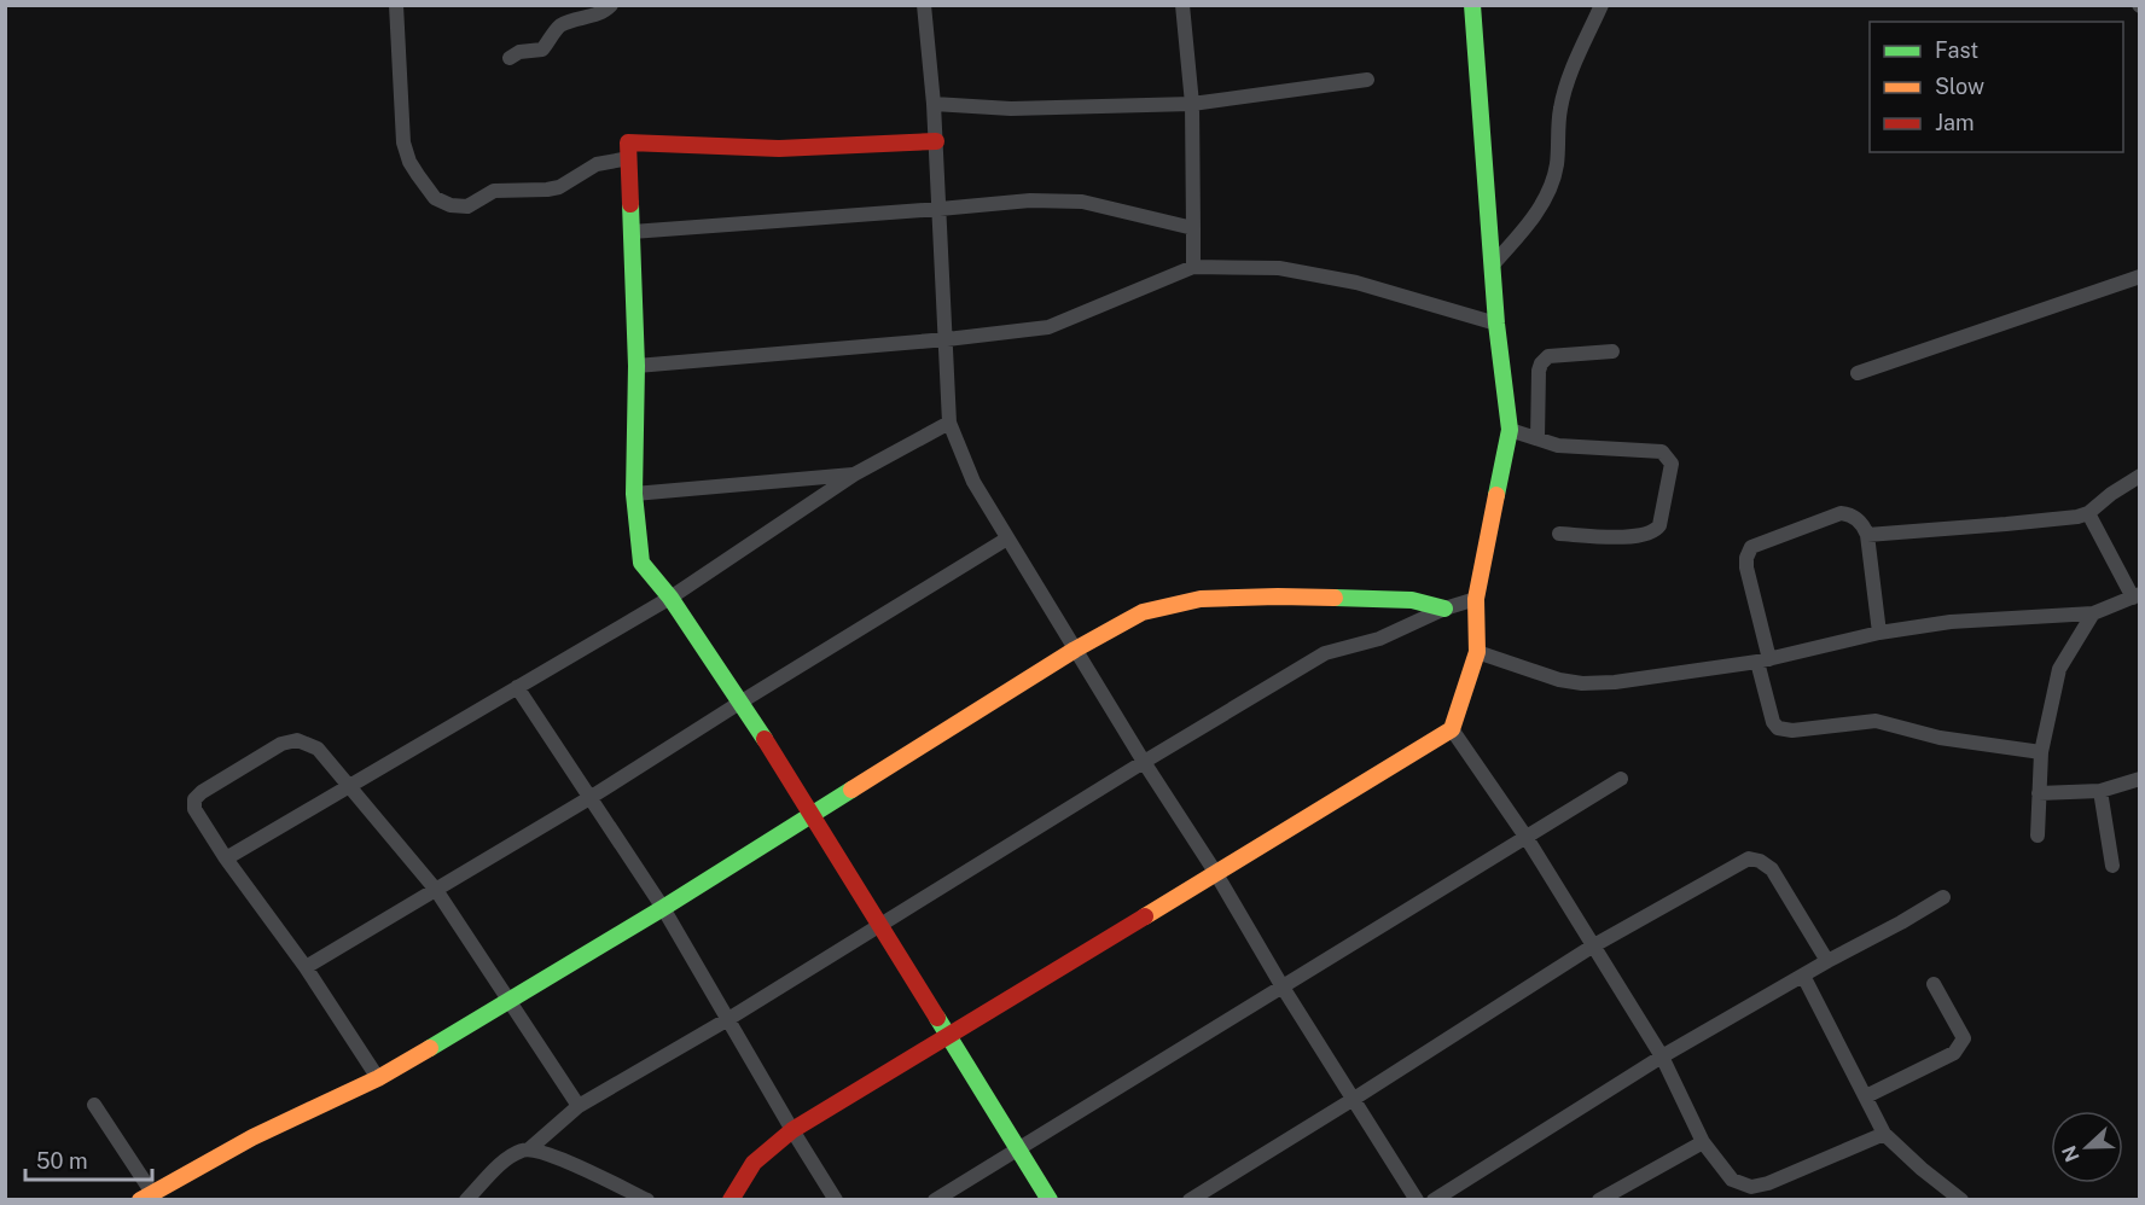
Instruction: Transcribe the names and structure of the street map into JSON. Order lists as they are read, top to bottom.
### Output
{
  "legend": ["Fast", "Slow", "Jam"],
  "scale_bar": "50 m",
  "north": "left"
}
